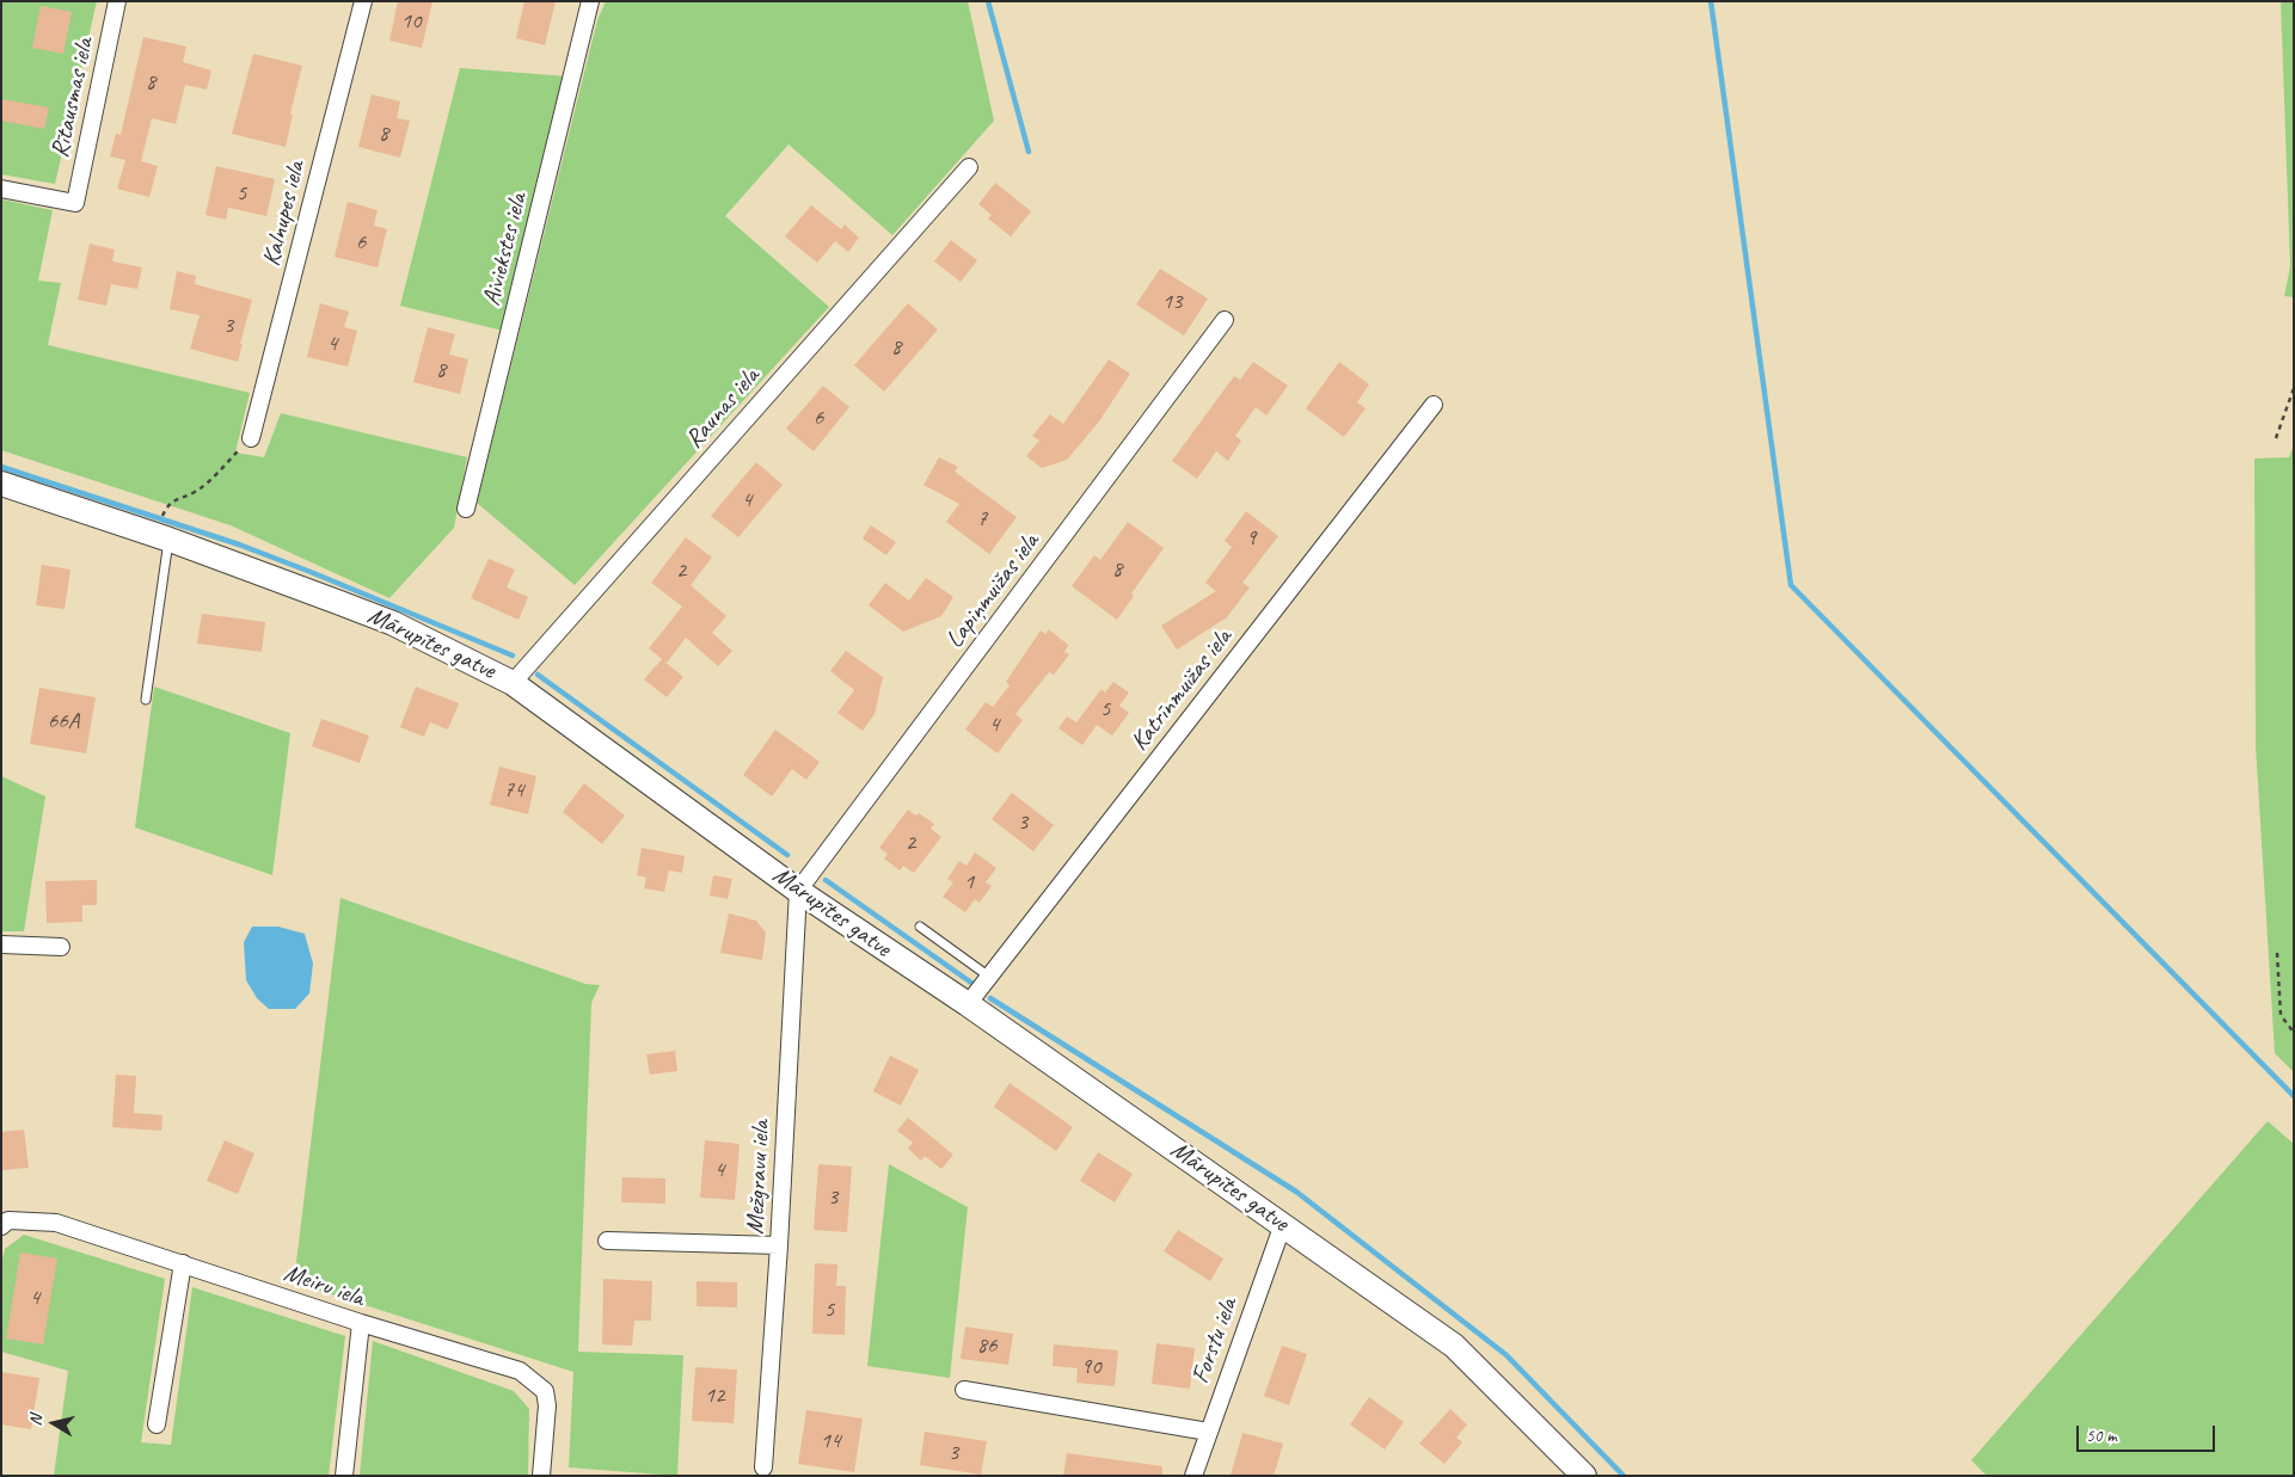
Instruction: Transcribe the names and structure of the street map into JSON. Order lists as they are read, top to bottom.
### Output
{
  "streets": {
    "street": [
      "Rītausmas iela",
      "Kalnupes iela",
      "Aiviekstes iela",
      "Raunas iela",
      "Lapiņmuižas iela",
      "Mārupītes gatve",
      "Katrīnmuižas iela",
      "Mežgravu iela",
      "Meiru iela",
      "Forstu iela"
    ]
  },
  "crossings": [
    ["Raunas iela", "Mārupītes gatve"],
    ["Lapiņmuižas iela", "Mārupītes gatve"],
    ["Lapiņmuižas iela", "Mežgravu iela"],
    ["Mārupītes gatve", "Katrīnmuižas iela"],
    ["Mārupītes gatve", "Mežgravu iela"],
    ["Mārupītes gatve", "Forstu iela"]
  ],
  "house_numbers": [
    "10",
    "8",
    "8",
    "5",
    "6",
    "13",
    "3",
    "4",
    "8",
    "8",
    "6",
    "4",
    "7",
    "9",
    "8",
    "2",
    "5",
    "66A",
    "4",
    "74",
    "3",
    "2",
    "1",
    "4",
    "3",
    "4",
    "5",
    "86",
    "90",
    "12",
    "14",
    "3"
  ],
  "scale_bar": "50 m",
  "north": "left"
}
